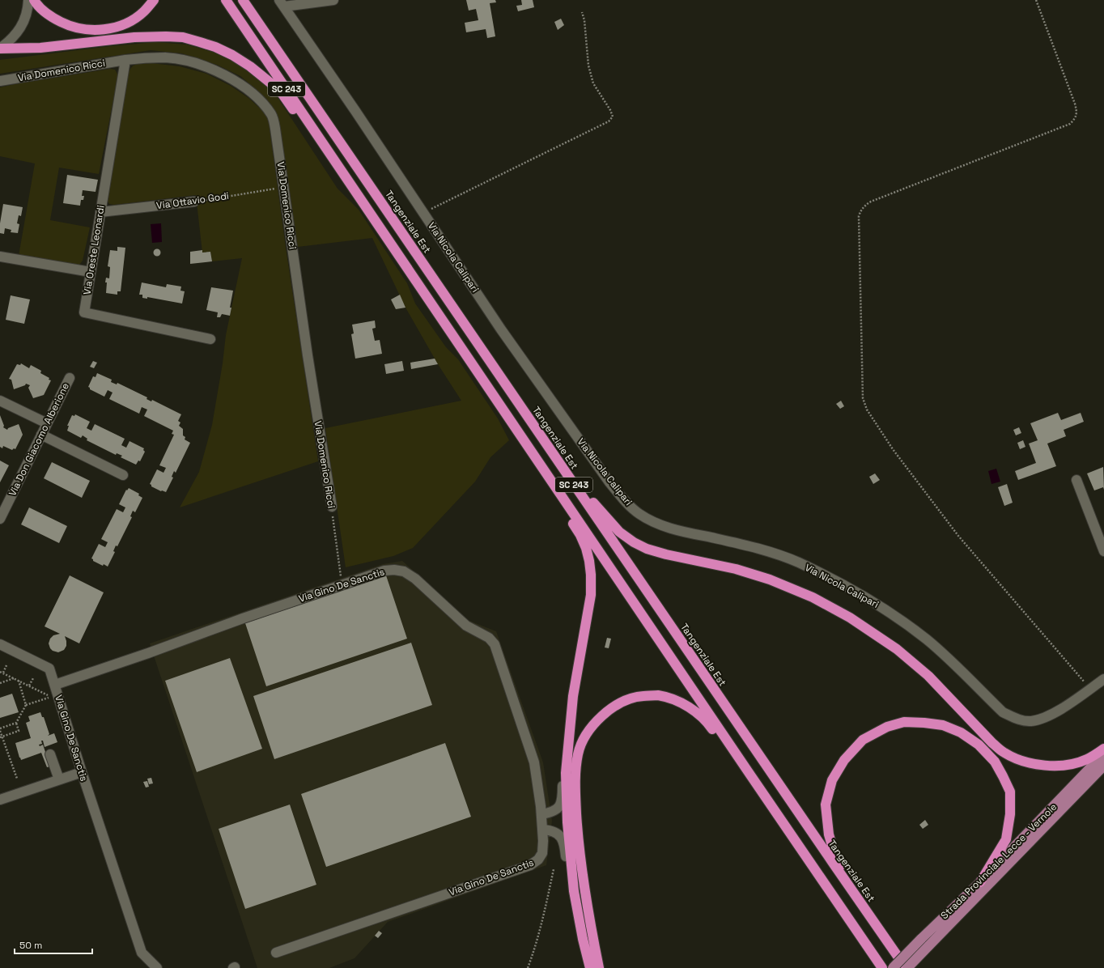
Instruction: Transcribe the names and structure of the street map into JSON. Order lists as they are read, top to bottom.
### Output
{
  "streets": {
    "highway": ["SC 243", "Tangenziale Est"],
    "main road": ["Strada Provinciale Lecce - Vernole"],
    "street": [
      "Via Domenico Ricci",
      "Via Ottavio Godi",
      "Via Oreste Leonardi",
      "Via Nicola Calipari",
      "Via Don Giacomo Alberione",
      "Via Gino De Sanctis"
    ]
  },
  "crossings": [
    ["Via Domenico Ricci", "Via Ottavio Godi"],
    ["Via Domenico Ricci", "Via Oreste Leonardi"],
    ["Via Domenico Ricci", "Via Gino De Sanctis"],
    ["Via Ottavio Godi", "Via Oreste Leonardi"],
    ["Tangenziale Est", "Strada Provinciale Lecce - Vernole"]
  ],
  "scale_bar": "50 m"
}
